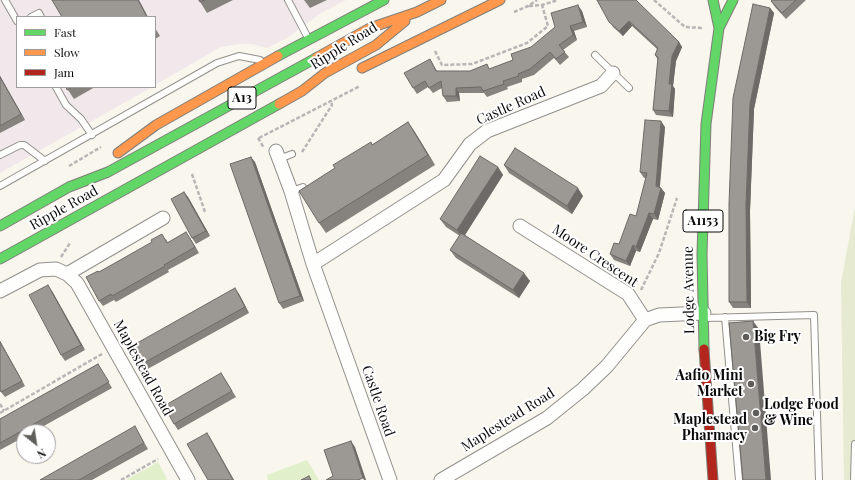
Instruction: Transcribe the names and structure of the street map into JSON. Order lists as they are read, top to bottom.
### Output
{
  "streets": {
    "main road": [
      "Ripple Road",
      "A13",
      "A1153",
      "Lodge Avenue"
    ],
    "street": ["Castle Road", "Moore Crescent", "Maplestead Road"]
  },
  "crossings": [
    ["Ripple Road", "A13"],
    ["Moore Crescent", "Maplestead Road"]
  ],
  "places": [
    "Big Fry",
    "Aafio Mini Market",
    "Lodge Food & Wine",
    "Maplestead Pharmacy"
  ],
  "legend": ["Fast", "Slow", "Jam"],
  "north": "bottom right"
}
